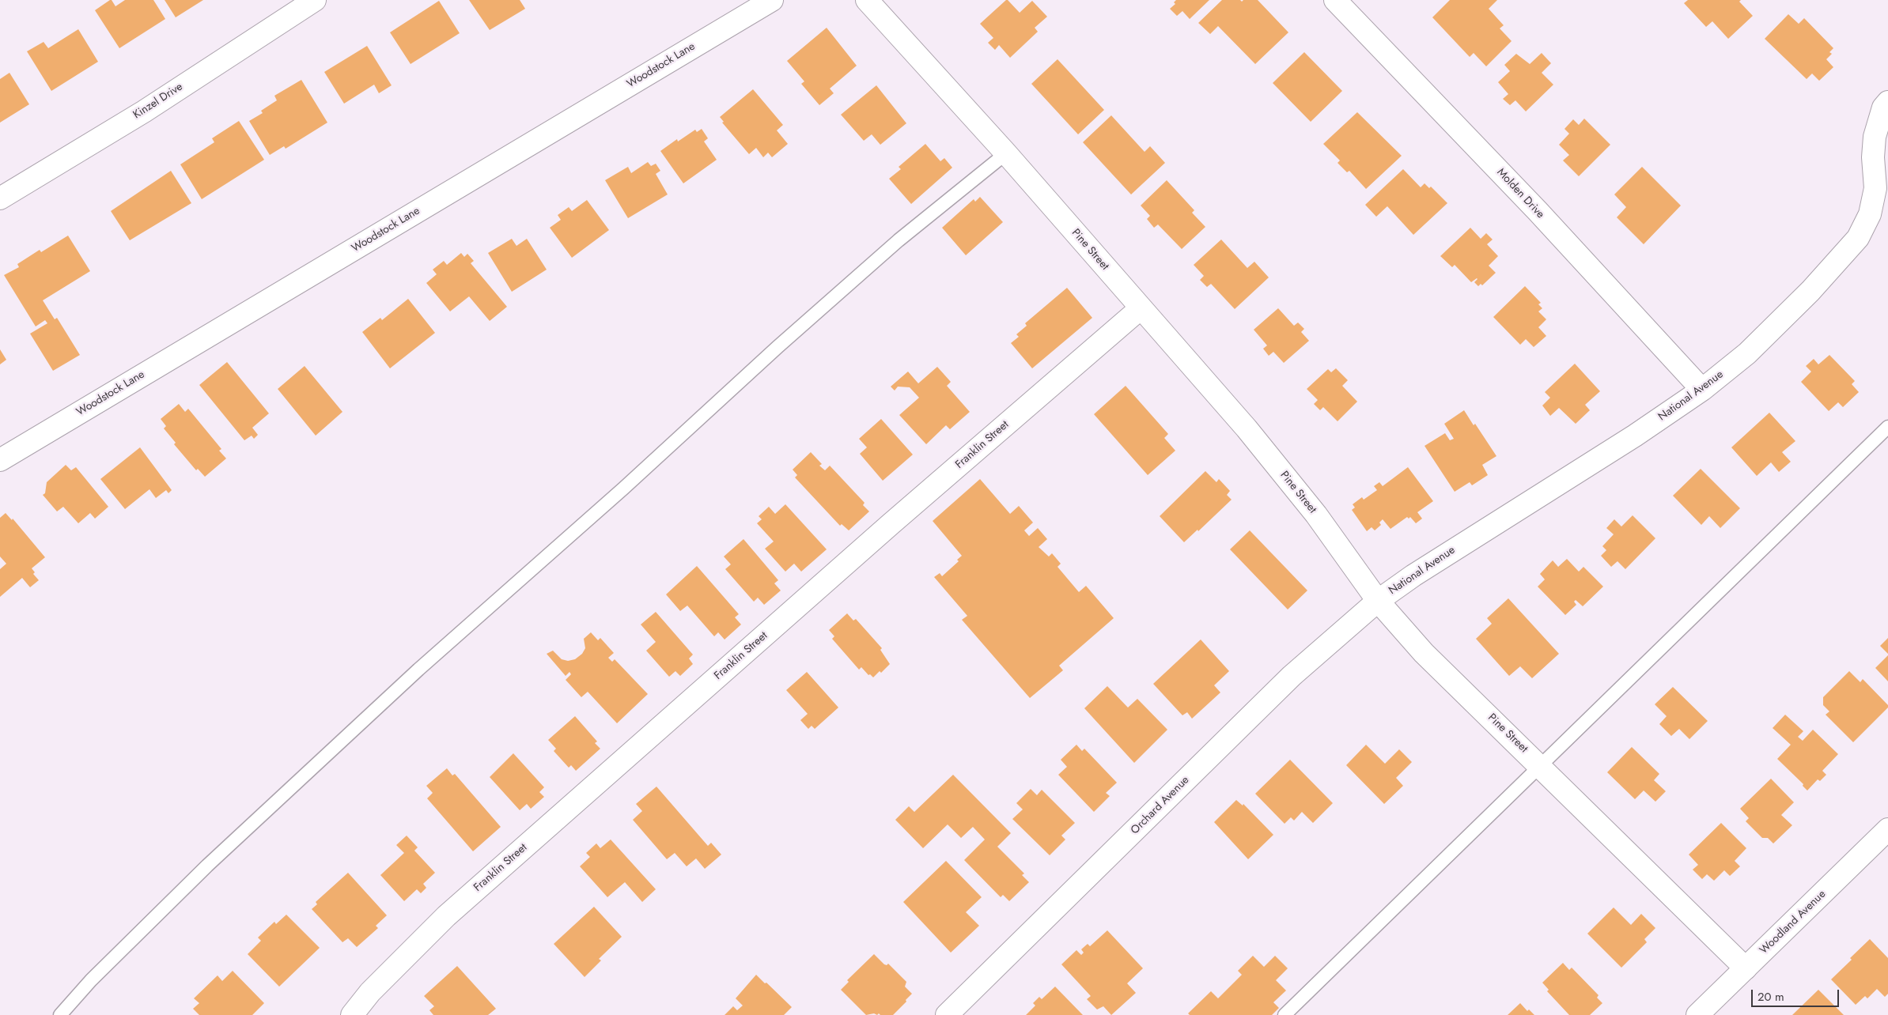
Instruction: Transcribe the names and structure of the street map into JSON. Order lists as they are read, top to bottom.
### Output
{
  "streets": {
    "street": [
      "Woodstock Lane",
      "Kinzel Drive",
      "Molden Drive",
      "Pine Street",
      "National Avenue",
      "Franklin Street",
      "Orchard Avenue",
      "Woodland Avenue"
    ]
  },
  "crossings": [
    ["Molden Drive", "National Avenue"],
    ["Pine Street", "National Avenue"],
    ["Pine Street", "Franklin Street"],
    ["Pine Street", "Orchard Avenue"],
    ["Pine Street", "Woodland Avenue"],
    ["National Avenue", "Orchard Avenue"]
  ],
  "scale_bar": "20 m"
}
